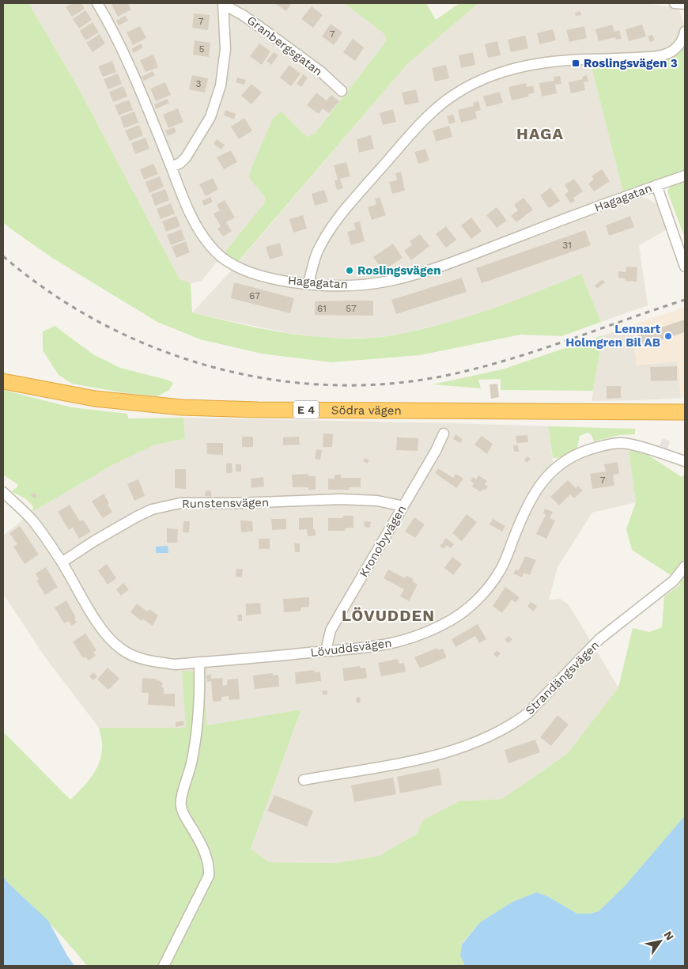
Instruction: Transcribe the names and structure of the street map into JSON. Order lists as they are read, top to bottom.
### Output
{
  "streets": {
    "highway": ["E 4", "Södra vägen"],
    "street": [
      "Granbergsgatan",
      "Hagagatan",
      "Runstensvägen",
      "Kronobyvägen",
      "Lövuddsvägen",
      "Strandängsvägen"
    ]
  },
  "crossings": [
    ["Runstensvägen", "Kronobyvägen"],
    ["Runstensvägen", "Lövuddsvägen"],
    ["Kronobyvägen", "Lövuddsvägen"]
  ],
  "districts": ["HAGA", "LÖVUDDEN"],
  "places": {
    "transit": ["Roslingsvägen 3"],
    "other": ["Roslingsvägen", "Lennart Holmgren Bil AB"]
  },
  "house_numbers": [
    "7",
    "7",
    "5",
    "3",
    "31",
    "67",
    "61",
    "57",
    "7"
  ],
  "north": "top right"
}
